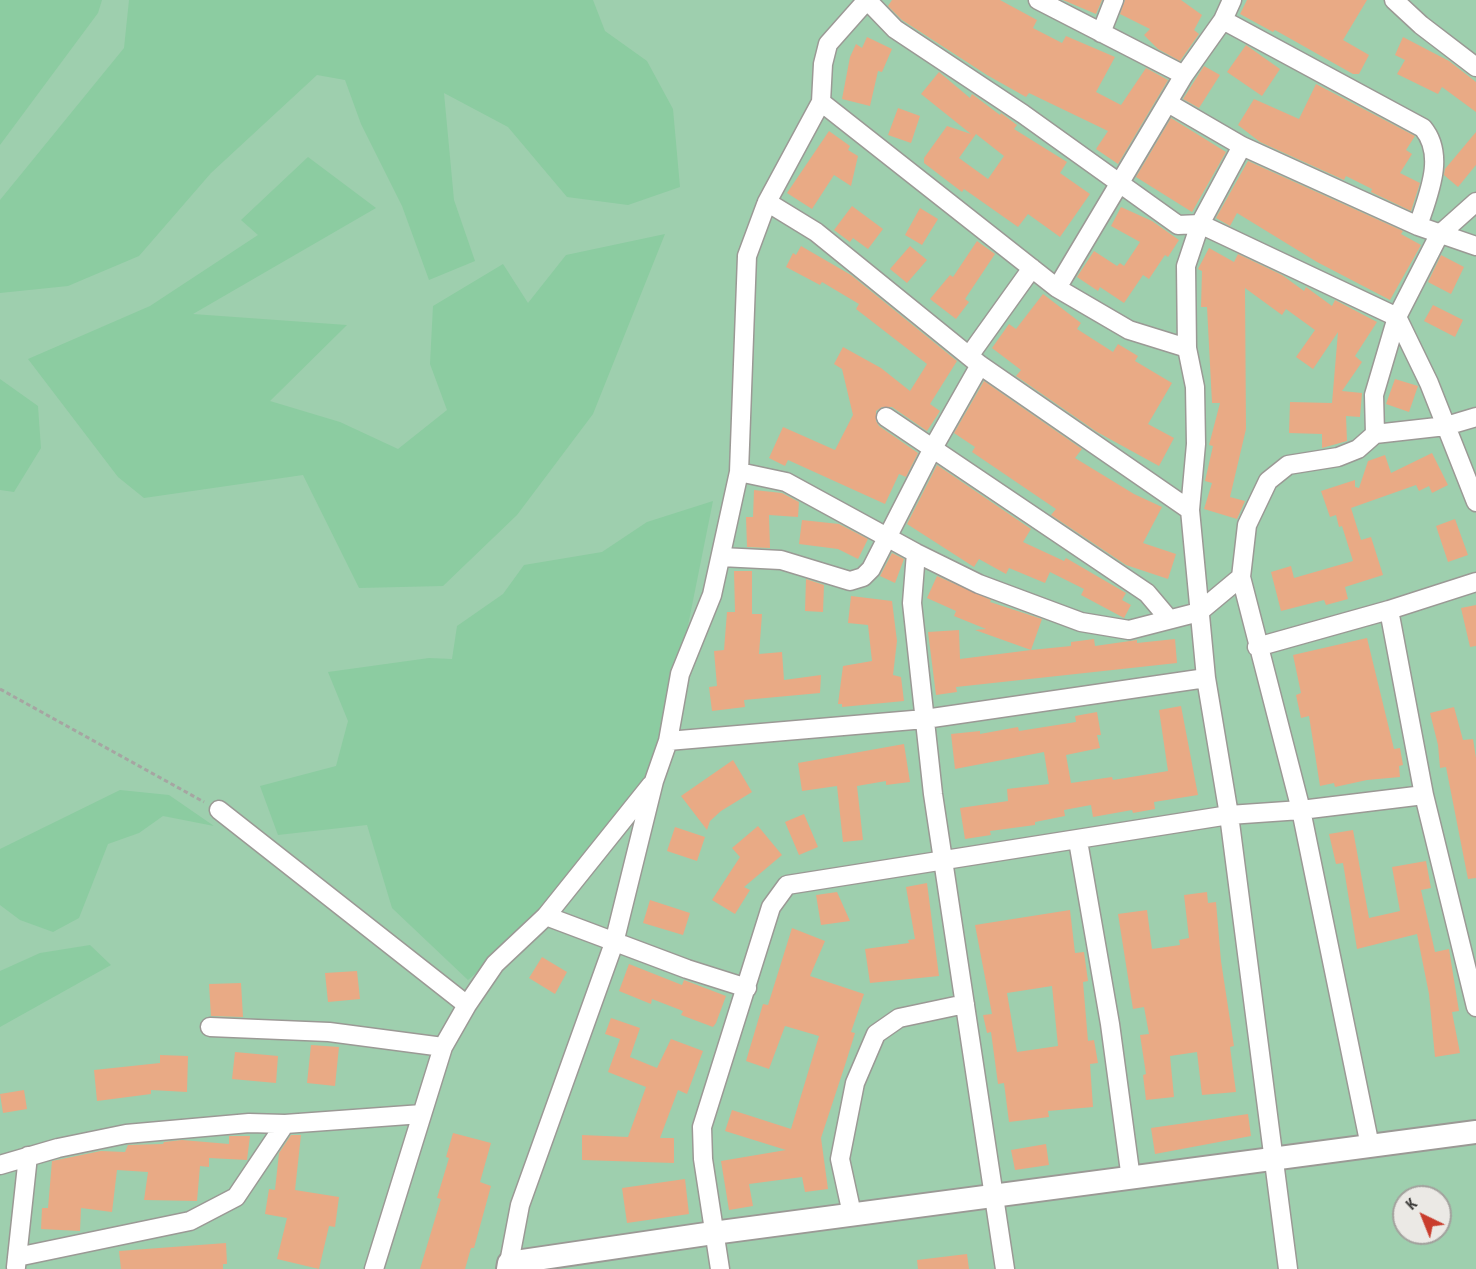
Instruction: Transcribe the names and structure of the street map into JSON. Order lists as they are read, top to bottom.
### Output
{
  "north": "top left"
}
